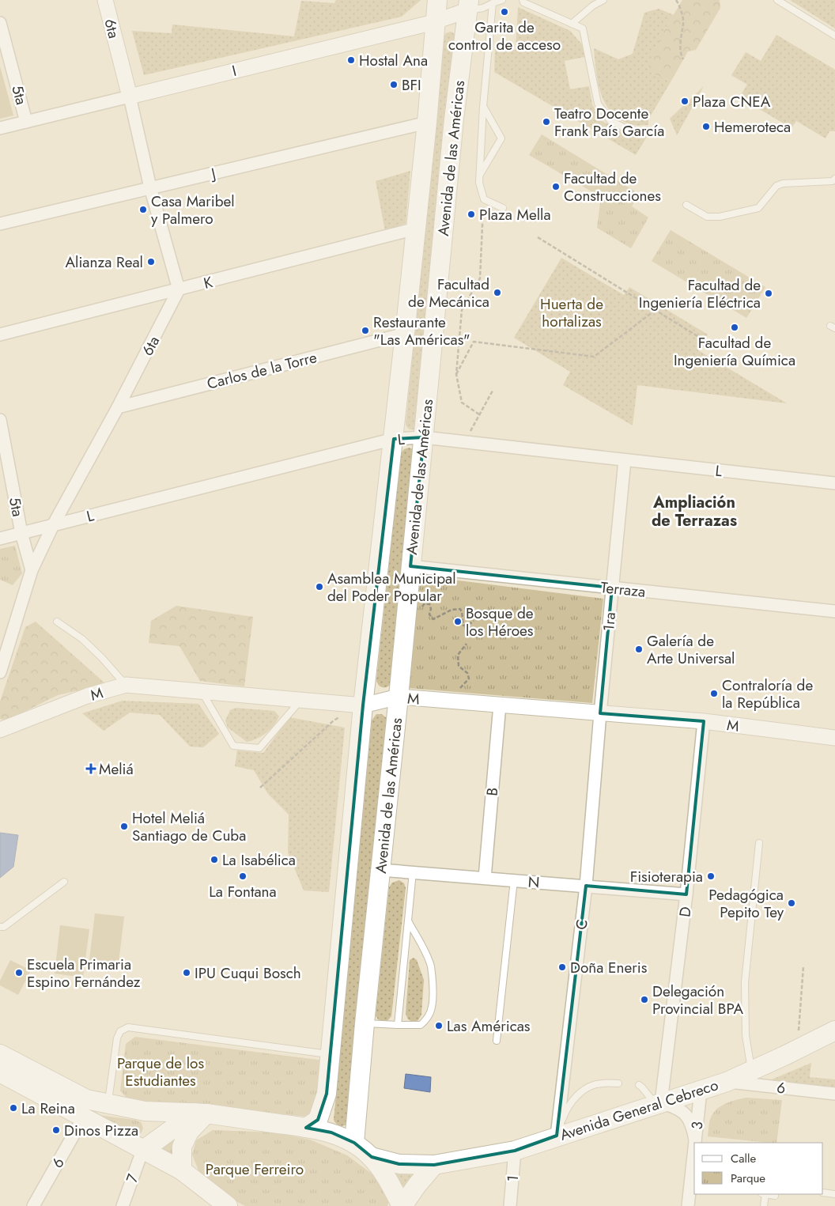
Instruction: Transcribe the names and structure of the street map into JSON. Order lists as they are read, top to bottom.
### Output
{
  "streets": {
    "main road": ["Avenida de las Américas", "Avenida General Cebreco"],
    "street": [
      "6ta",
      "I",
      "5ta",
      "J",
      "K",
      "Carlos de la Torre",
      "L",
      "Terraza",
      "1ra",
      "M",
      "B",
      "N",
      "D",
      "C",
      "6",
      "3",
      "7",
      "1"
    ]
  },
  "crossings": [
    ["6ta", "I"],
    ["6ta", "5ta"],
    ["6ta", "J"],
    ["6ta", "K"],
    ["6ta", "Carlos de la Torre"],
    ["6ta", "L"],
    ["I", "5ta"],
    ["I", "Avenida de las Américas"],
    ["5ta", "L"],
    ["Avenida de las Américas", "J"],
    ["Avenida de las Américas", "K"],
    ["Avenida de las Américas", "Carlos de la Torre"],
    ["Avenida de las Américas", "L"],
    ["Avenida de las Américas", "Terraza"],
    ["Avenida de las Américas", "M"],
    ["Avenida de las Américas", "N"],
    ["L", "1ra"],
    ["Terraza", "1ra"],
    ["1ra", "M"],
    ["1ra", "C"],
    ["M", "B"],
    ["M", "D"],
    ["M", "C"],
    ["B", "N"],
    ["N", "D"],
    ["N", "C"],
    ["D", "Avenida General Cebreco"],
    ["C", "Avenida General Cebreco"],
    ["6", "Avenida General Cebreco"],
    ["Avenida General Cebreco", "3"],
    ["Avenida General Cebreco", "1"]
  ],
  "districts": ["Ampliación de Terrazas"],
  "parks": ["Huerta de hortalizas", "Parque de los Estudiantes", "Parque Ferreiro"],
  "places": {
    "other": [
      "Garita de control de acceso",
      "Hostal Ana",
      "BFI",
      "Plaza CNEA",
      "Teatro Docente Frank País García",
      "Hemeroteca",
      "Facultad de Construcciones",
      "Casa Maribel y Palmero",
      "Plaza Mella",
      "Alianza Real",
      "Facultad de Mecánica",
      "Facultad de Ingeniería Eléctrica",
      "Facultad de Ingeniería Química",
      "Restaurante \"Las Américas\"",
      "Asamblea Municipal del Poder Popular",
      "Bosque de los Héroes",
      "Galería de Arte Universal",
      "Contraloría de la República",
      "Hotel Meliá Santiago de Cuba",
      "La Isabélica",
      "La Fontana",
      "Fisioterapia",
      "Pedagógica Pepito Tey",
      "Doña Eneris",
      "Escuela Primaria Espino Fernández",
      "IPU Cuqui Bosch",
      "Delegación Provincial BPA",
      "Las Américas",
      "La Reina",
      "Dinos Pizza"
    ],
    "health": ["Meliá"]
  },
  "legend": ["Calle", "Parque"]
}
